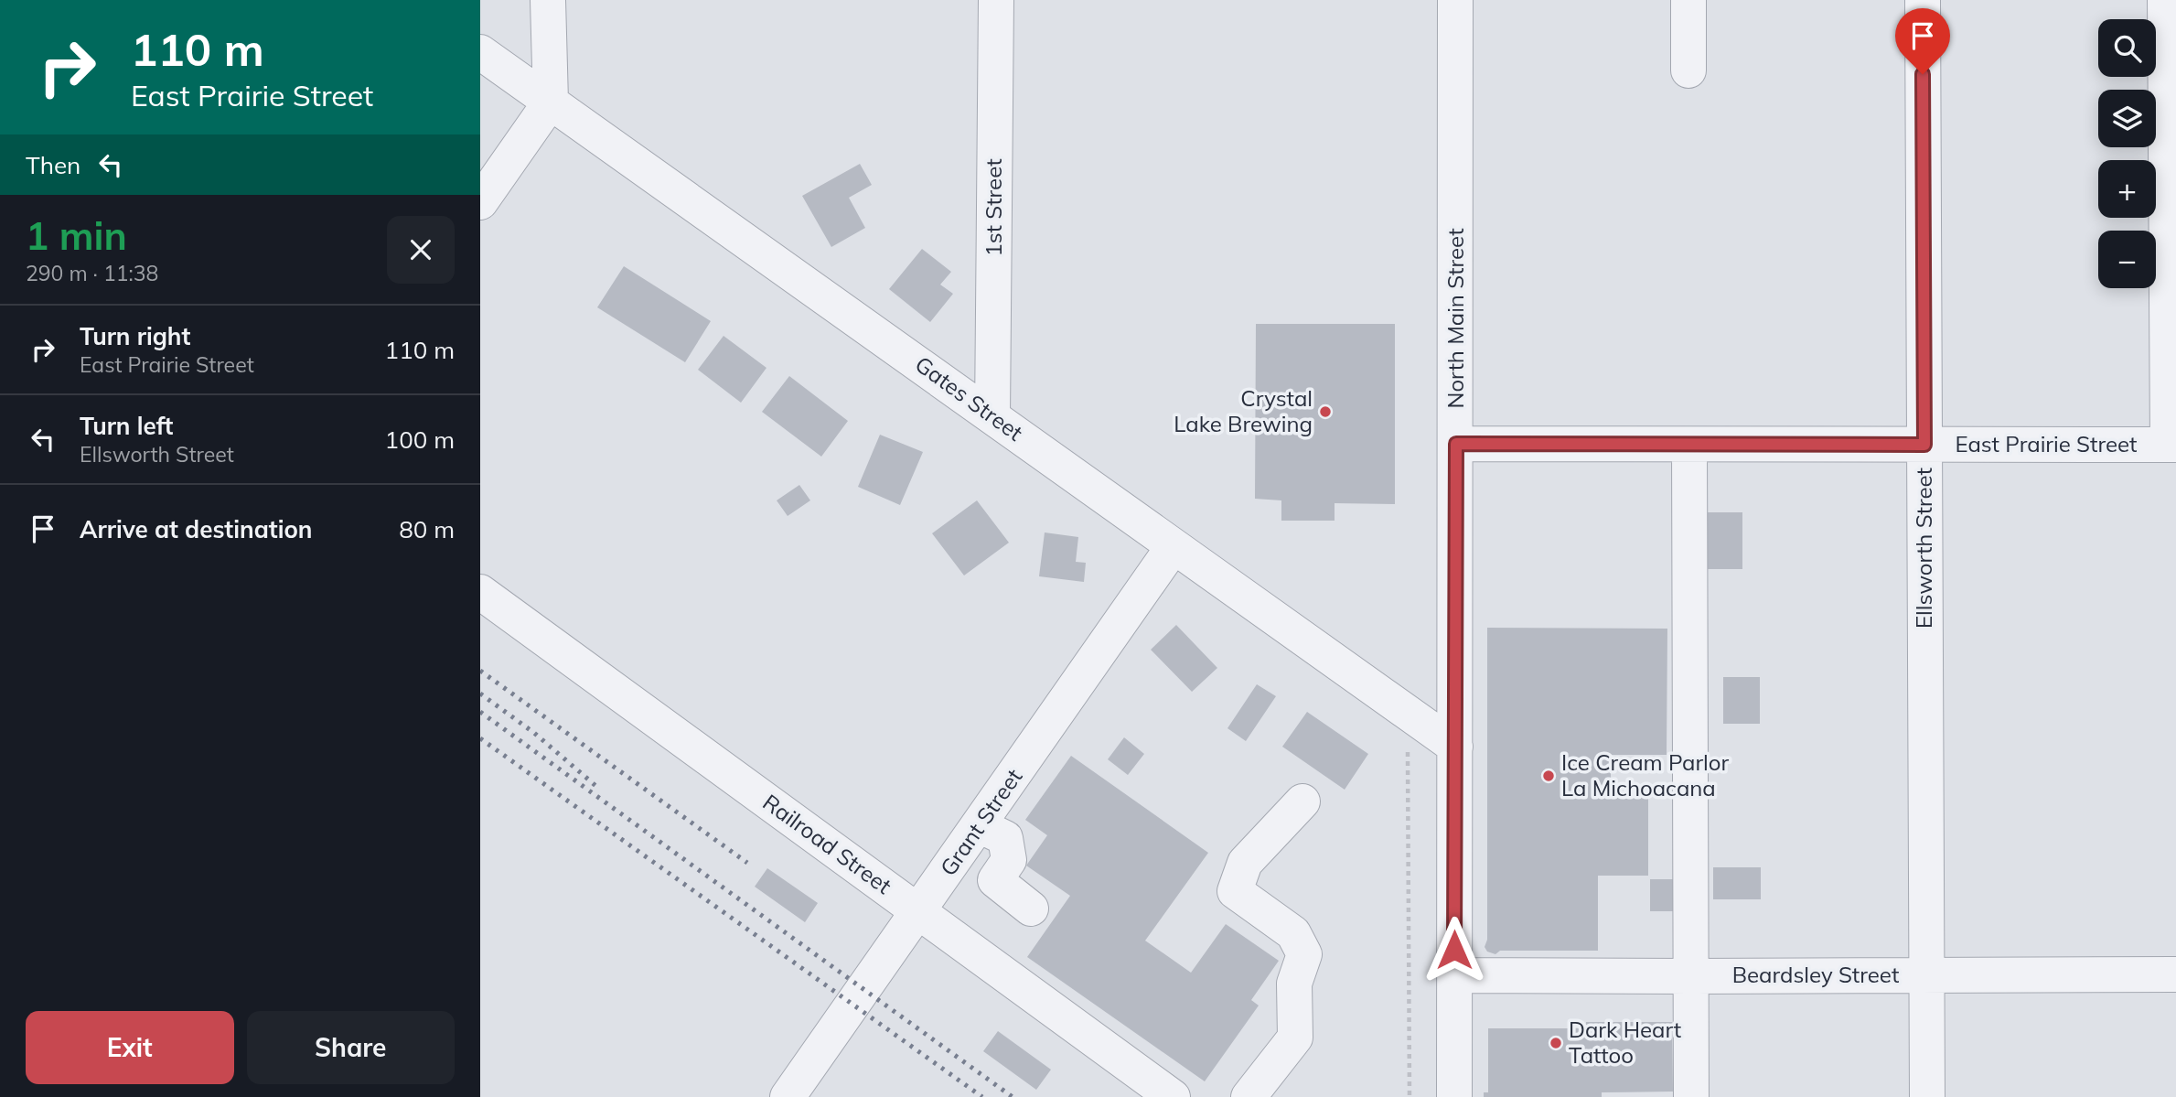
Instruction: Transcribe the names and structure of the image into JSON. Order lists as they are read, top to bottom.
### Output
{
  "streets": {
    "street": [
      "1st Street",
      "North Main Street",
      "Gates Street",
      "East Prairie Street",
      "Ellsworth Street",
      "Grant Street",
      "Railroad Street",
      "Beardsley Street"
    ]
  },
  "crossings": [
    ["1st Street", "Gates Street"],
    ["North Main Street", "Gates Street"],
    ["North Main Street", "East Prairie Street"],
    ["North Main Street", "Beardsley Street"],
    ["Gates Street", "Grant Street"],
    ["East Prairie Street", "Ellsworth Street"],
    ["Ellsworth Street", "Beardsley Street"],
    ["Grant Street", "Railroad Street"]
  ],
  "places": ["Crystal Lake Brewing", "Ice Cream Parlor La Michoacana", "Dark Heart Tattoo"],
  "page": {
    "turn": ["110 m", "East Prairie Street"],
    "map_buttons": ["+", "−"],
    "then": "Then",
    "heading": ["1 min", "290 m · 11:38"],
    "list": [
      {
        "name": "Turn right",
        "note": "East Prairie Street",
        "value": "110 m"
      },
      {
        "name": "Turn left",
        "note": "Ellsworth Street",
        "value": "100 m"
      },
      {
        "name": "Arrive at destination",
        "value": "80 m"
      }
    ],
    "buttons": ["Exit", "Share"]
  }
}
